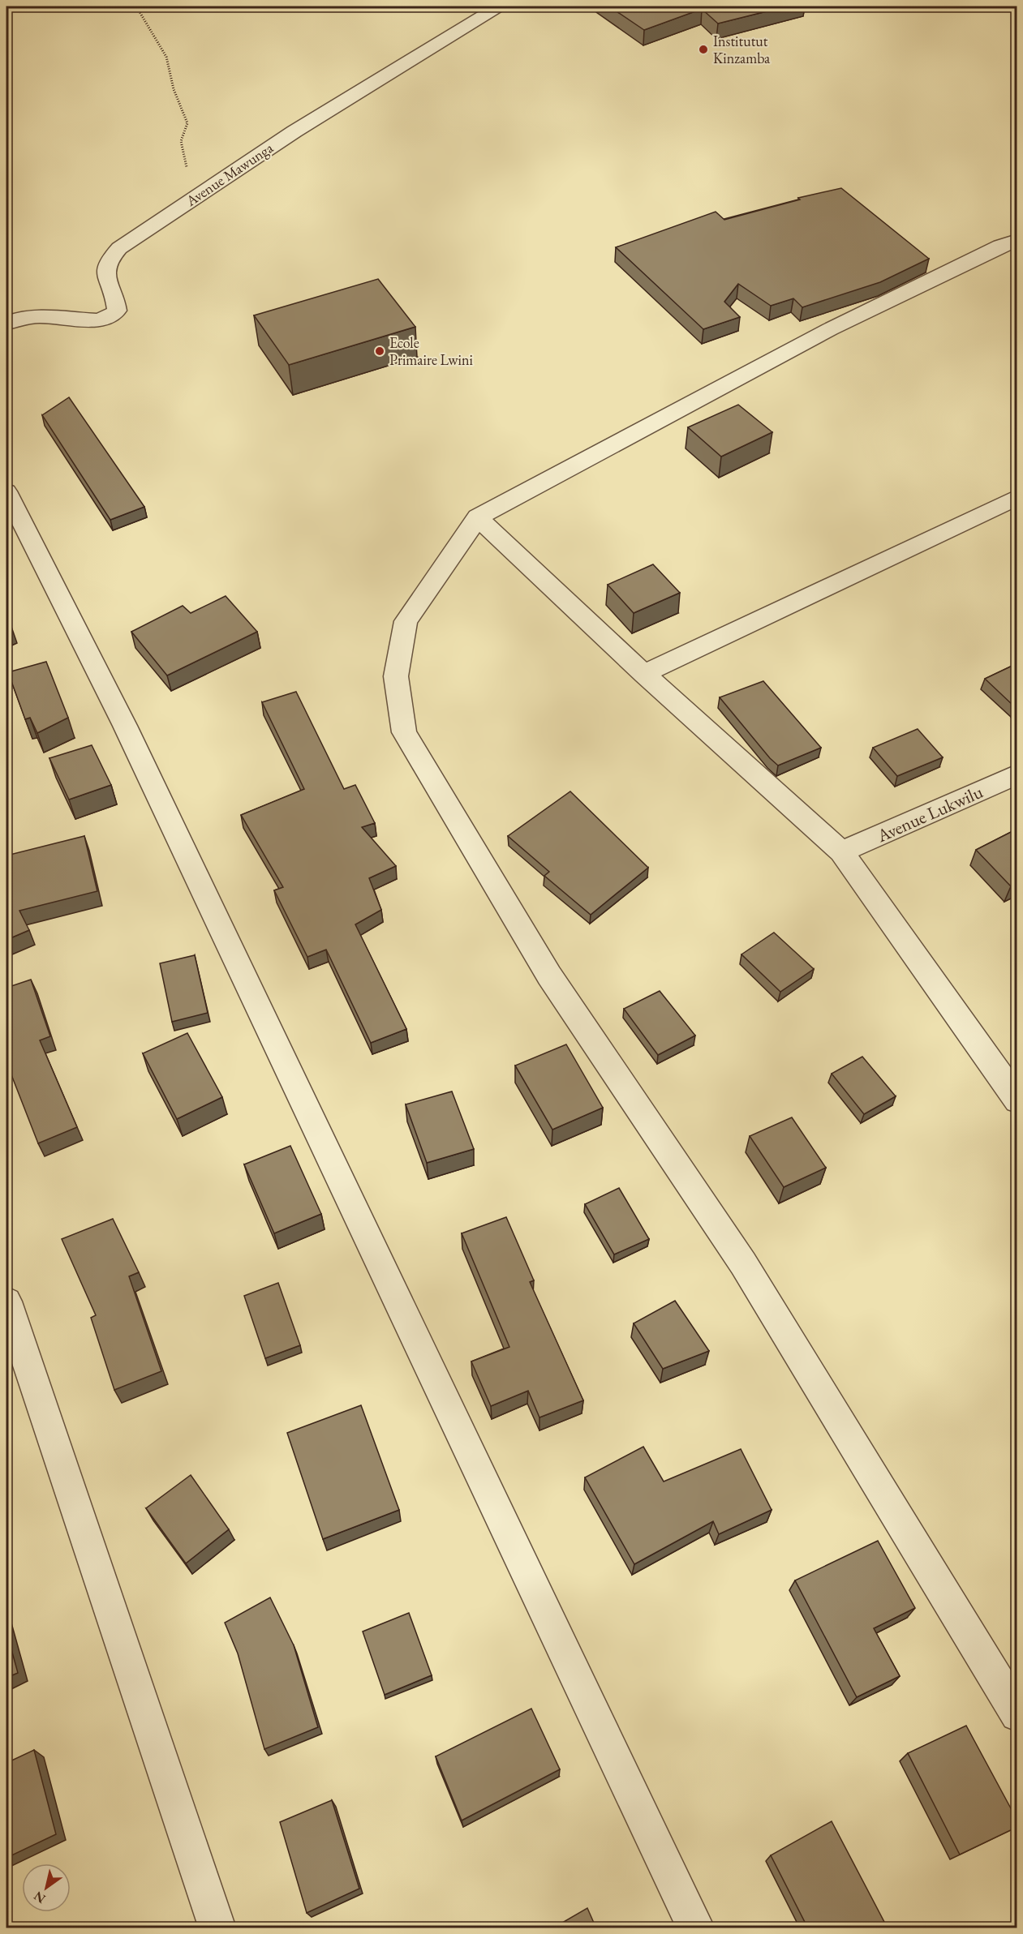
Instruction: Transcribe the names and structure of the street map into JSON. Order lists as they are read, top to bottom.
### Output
{
  "streets": {
    "street": ["Avenue Mawunga", "Avenue Lukwilu"]
  },
  "places": ["Institutut Kinzamba", "Ecole Primaire Lwini"],
  "north": "bottom left"
}
